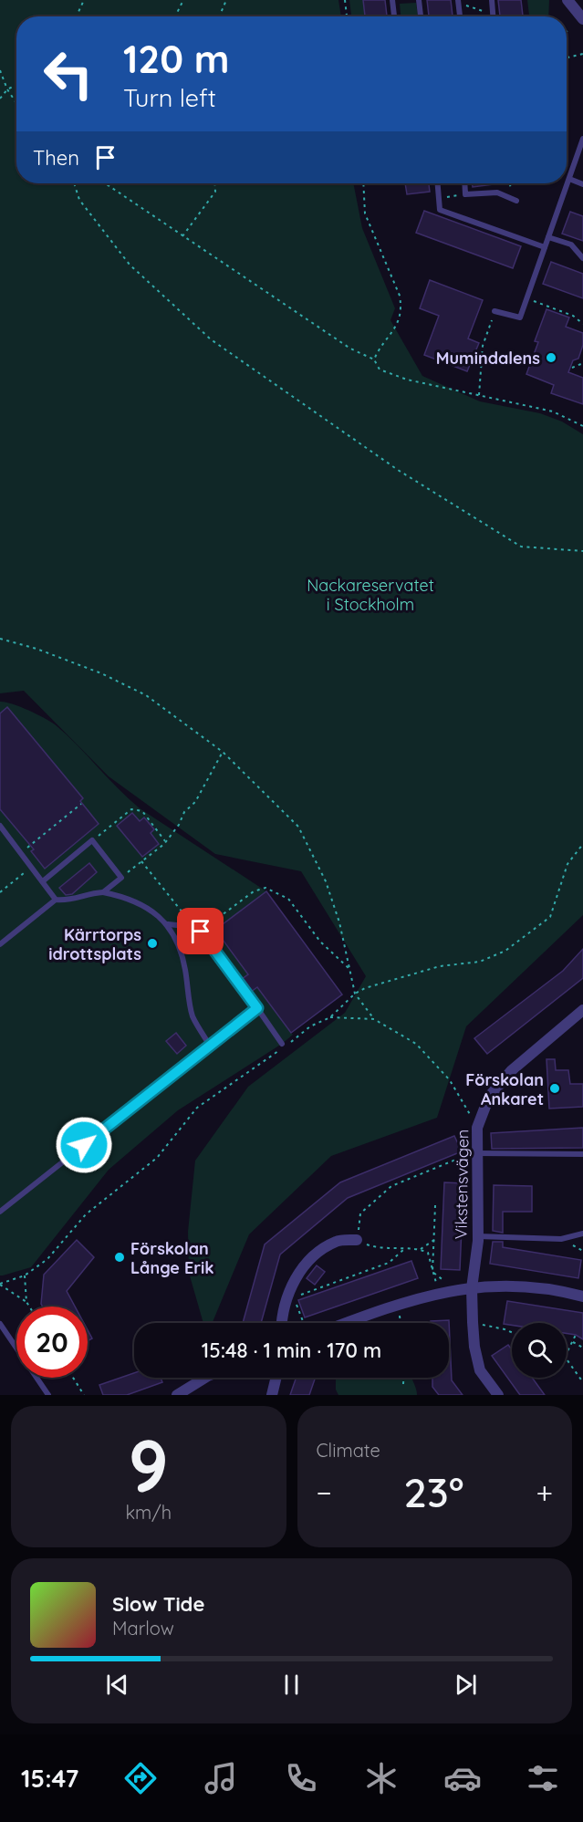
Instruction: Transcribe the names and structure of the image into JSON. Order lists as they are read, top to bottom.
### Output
{
  "streets": {
    "street": ["Vikstensvägen"]
  },
  "parks": ["Nackareservatet i Stockholm"],
  "places": [
    "Mumindalens",
    "Kärrtorps idrottsplats",
    "Förskolan Ankaret",
    "Förskolan Långe Erik"
  ],
  "page": {
    "turn": ["120 m", "Turn left"],
    "then": "Then",
    "limit": "20",
    "trip": "15:48 · 1 min · 170 m",
    "tile": [
      ["9", "km/h"],
      "Climate"
    ],
    "heat": ["−", "23°", "+"],
    "song": ["Slow Tide", "Marlow"],
    "tabs": "15:47"
  }
}
